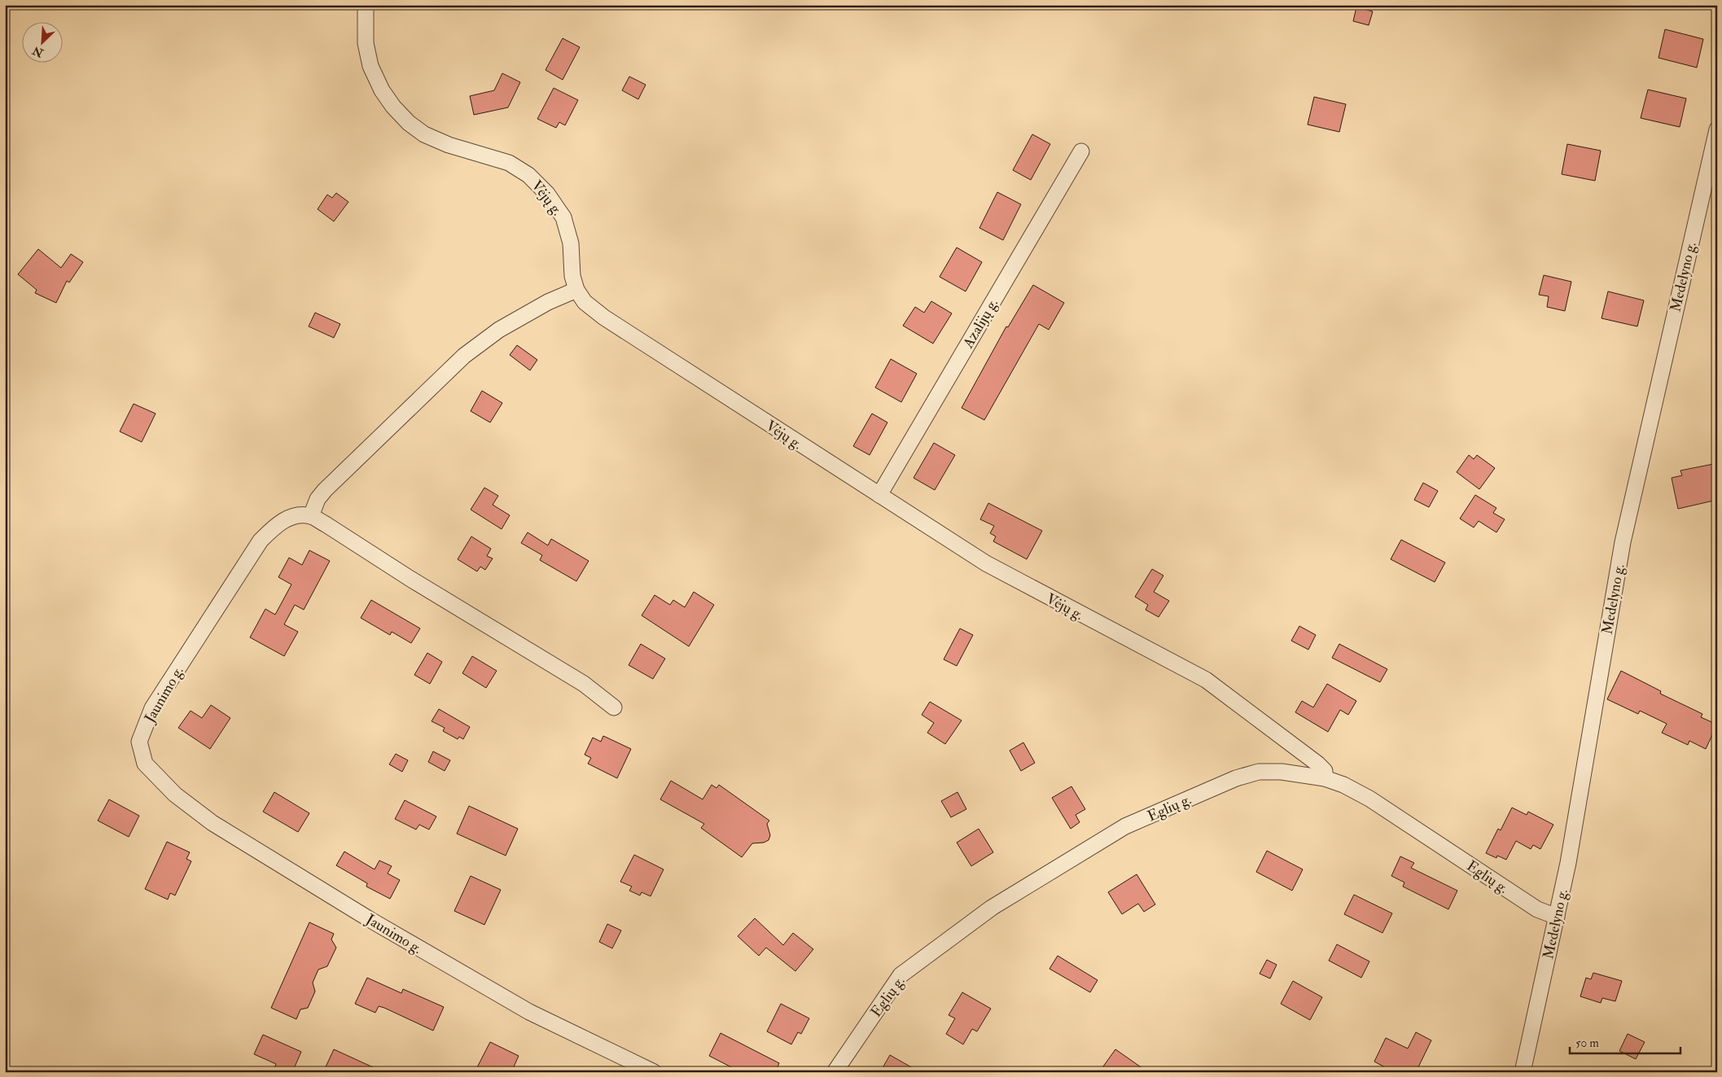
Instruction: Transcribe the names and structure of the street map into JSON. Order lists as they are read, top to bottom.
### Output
{
  "streets": {
    "street": [
      "Vėjų g.",
      "Medelyno g.",
      "Azalijų g.",
      "Jaunimo g.",
      "Eglių g."
    ]
  },
  "crossings": [
    ["Vėjų g.", "Azalijų g."],
    ["Vėjų g.", "Eglių g."],
    ["Medelyno g.", "Eglių g."]
  ],
  "scale_bar": "50 m",
  "north": "bottom left"
}
